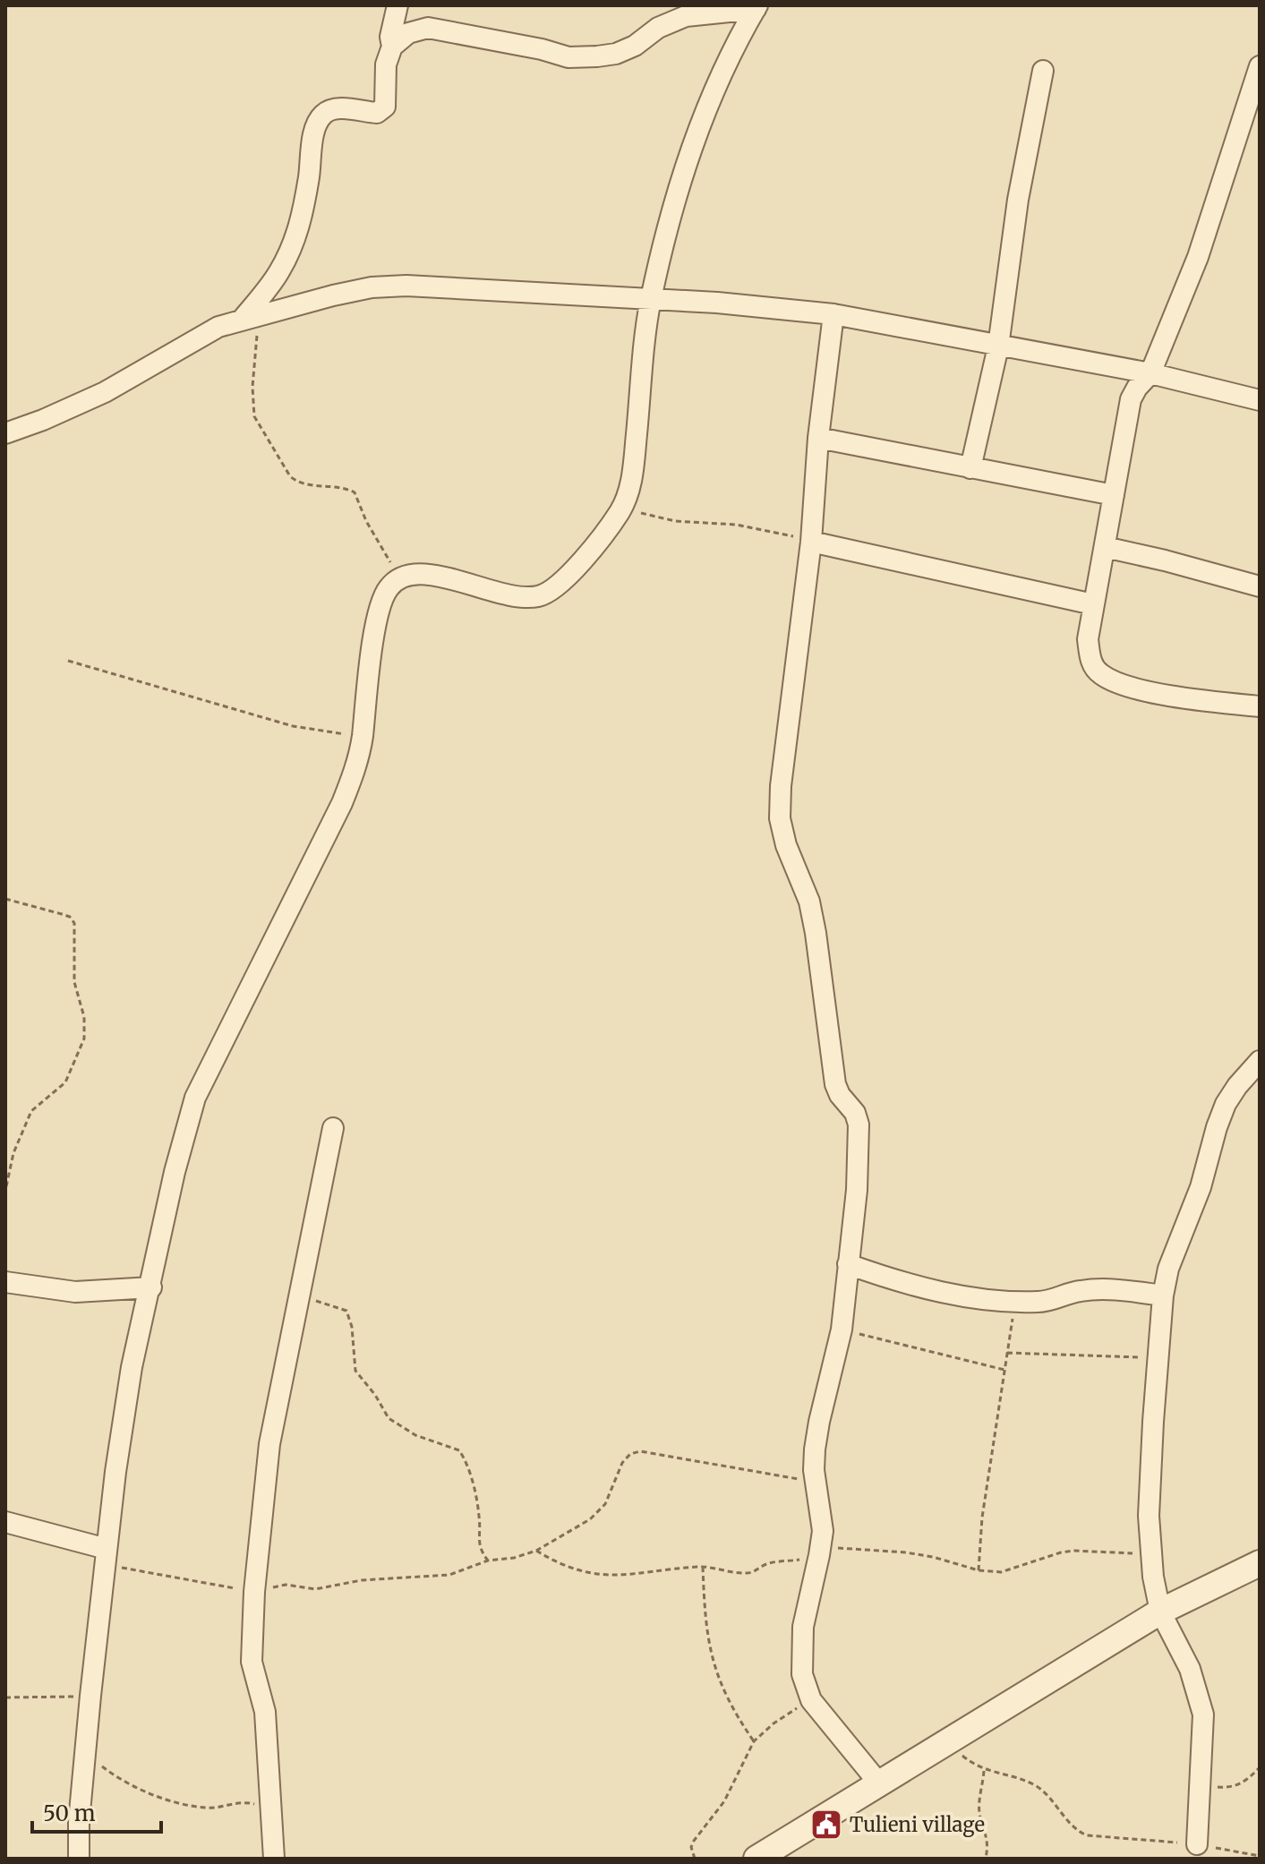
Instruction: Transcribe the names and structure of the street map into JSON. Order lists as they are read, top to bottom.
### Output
{
  "places": {
    "public building": ["Tulieni village"]
  },
  "scale_bar": "50 m"
}
